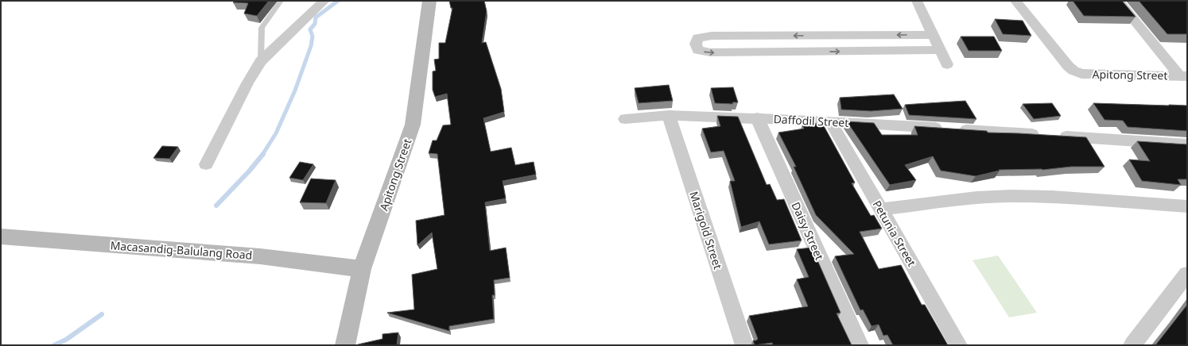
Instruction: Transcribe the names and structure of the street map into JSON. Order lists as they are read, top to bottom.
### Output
{
  "streets": {
    "street": [
      "Apitong Street",
      "Daffodil Street",
      "Marigold Street",
      "Daisy Street",
      "Petunia Street",
      "Macasandig-Balulang Road"
    ]
  },
  "crossings": [
    ["Apitong Street", "Macasandig-Balulang Road"],
    ["Daffodil Street", "Marigold Street"],
    ["Daffodil Street", "Daisy Street"],
    ["Daffodil Street", "Petunia Street"]
  ]
}
